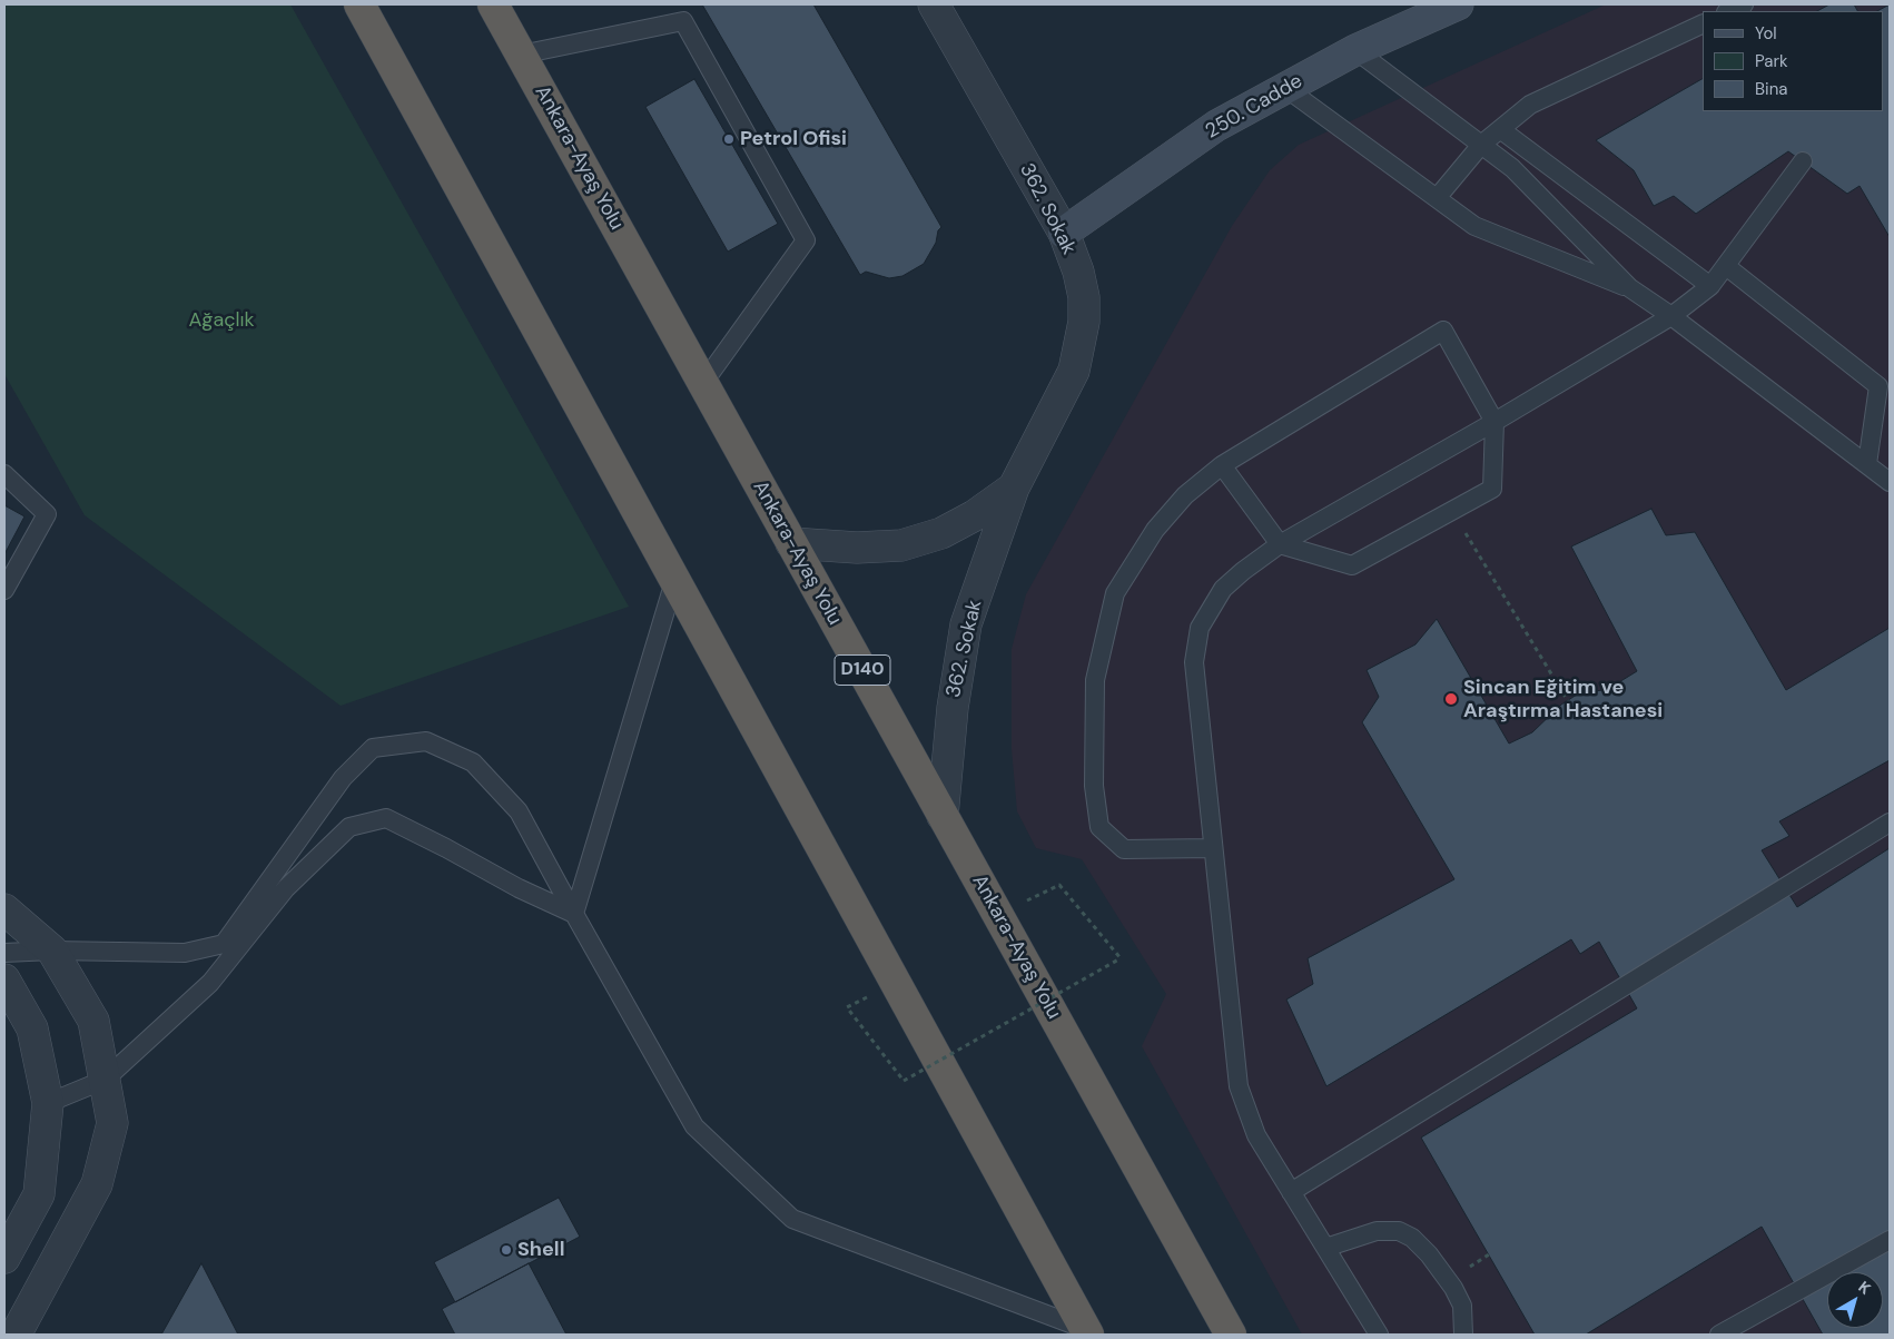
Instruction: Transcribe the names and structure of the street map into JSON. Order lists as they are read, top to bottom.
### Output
{
  "streets": {
    "highway": ["Ankara-Ayaş Yolu", "D140"],
    "main road": ["250. Cadde"],
    "street": ["362. Sokak"]
  },
  "crossings": [
    ["250. Cadde", "362. Sokak"],
    ["Ankara-Ayaş Yolu", "362. Sokak"]
  ],
  "parks": ["Ağaçlık"],
  "places": ["Petrol Ofisi", "Sincan Eğitim ve Araştırma Hastanesi", "Shell"],
  "legend": ["Yol", "Park", "Bina"],
  "north": "top right"
}
